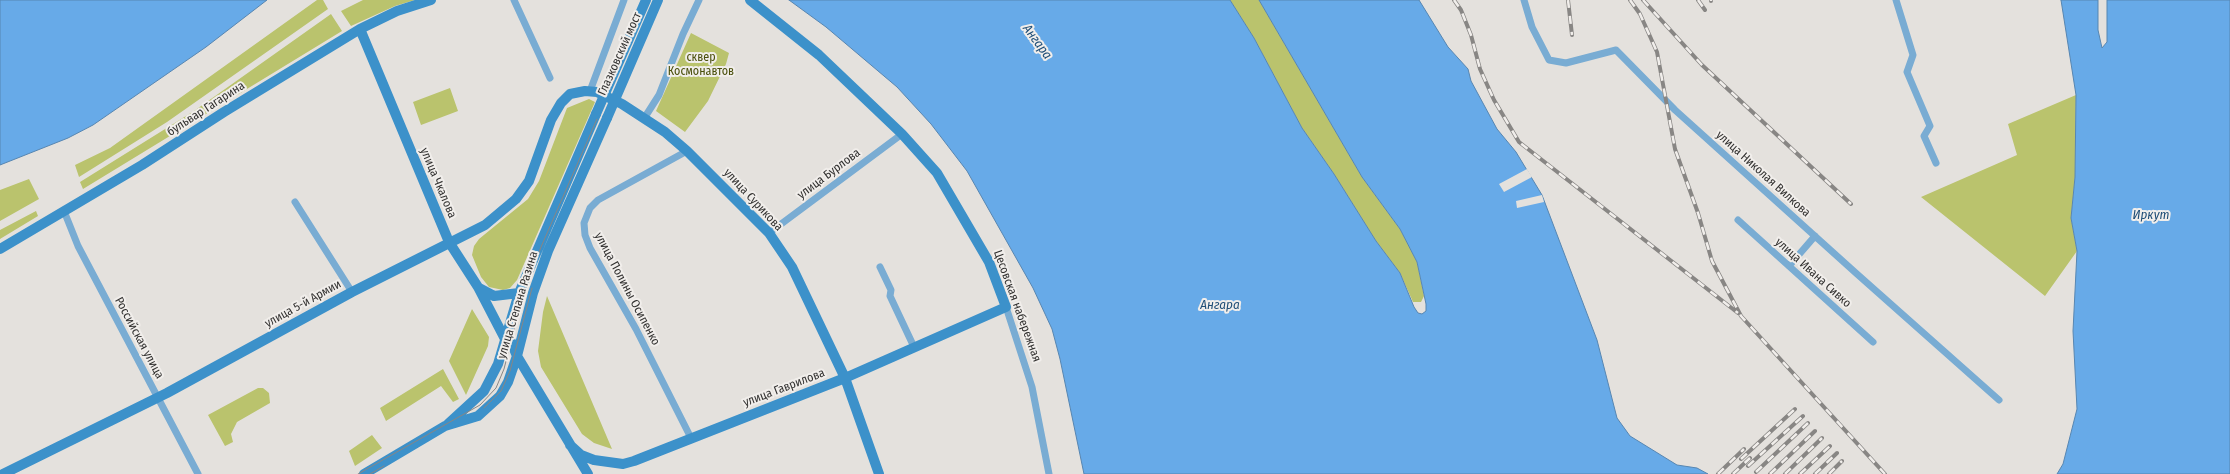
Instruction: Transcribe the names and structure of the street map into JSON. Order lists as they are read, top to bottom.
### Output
{
  "streets": {
    "main road": [
      "Глазковский мост",
      "бульвар Гагарина",
      "улица Чкалова",
      "улица Сурикова",
      "улица 5-й Армии",
      "улица Степана Разина",
      "Цесовская набережная",
      "улица Гаврилова"
    ],
    "street": [
      "улица Бурлова",
      "улица Николая Вилкова",
      "улица Ивана Сивко",
      "улица Полины Осипенко",
      "Российская улица"
    ]
  },
  "crossings": [
    ["Глазковский мост", "улица Степана Разина"],
    ["бульвар Гагарина", "улица Чкалова"],
    ["бульвар Гагарина", "Российская улица"],
    ["улица Бурлова", "улица Сурикова"],
    ["улица Бурлова", "Цесовская набережная"],
    ["улица Чкалова", "улица 5-й Армии"],
    ["улица Чкалова", "улица Степана Разина"],
    ["улица Сурикова", "улица Полины Осипенко"],
    ["улица Сурикова", "улица 5-й Армии"],
    ["улица Сурикова", "улица Гаврилова"],
    ["улица Полины Осипенко", "улица Гаврилова"],
    ["улица 5-й Армии", "Российская улица"],
    ["Цесовская набережная", "улица Гаврилова"]
  ],
  "water": ["Ангара", "Иркут"],
  "parks": ["сквер Космонавтов"]
}
